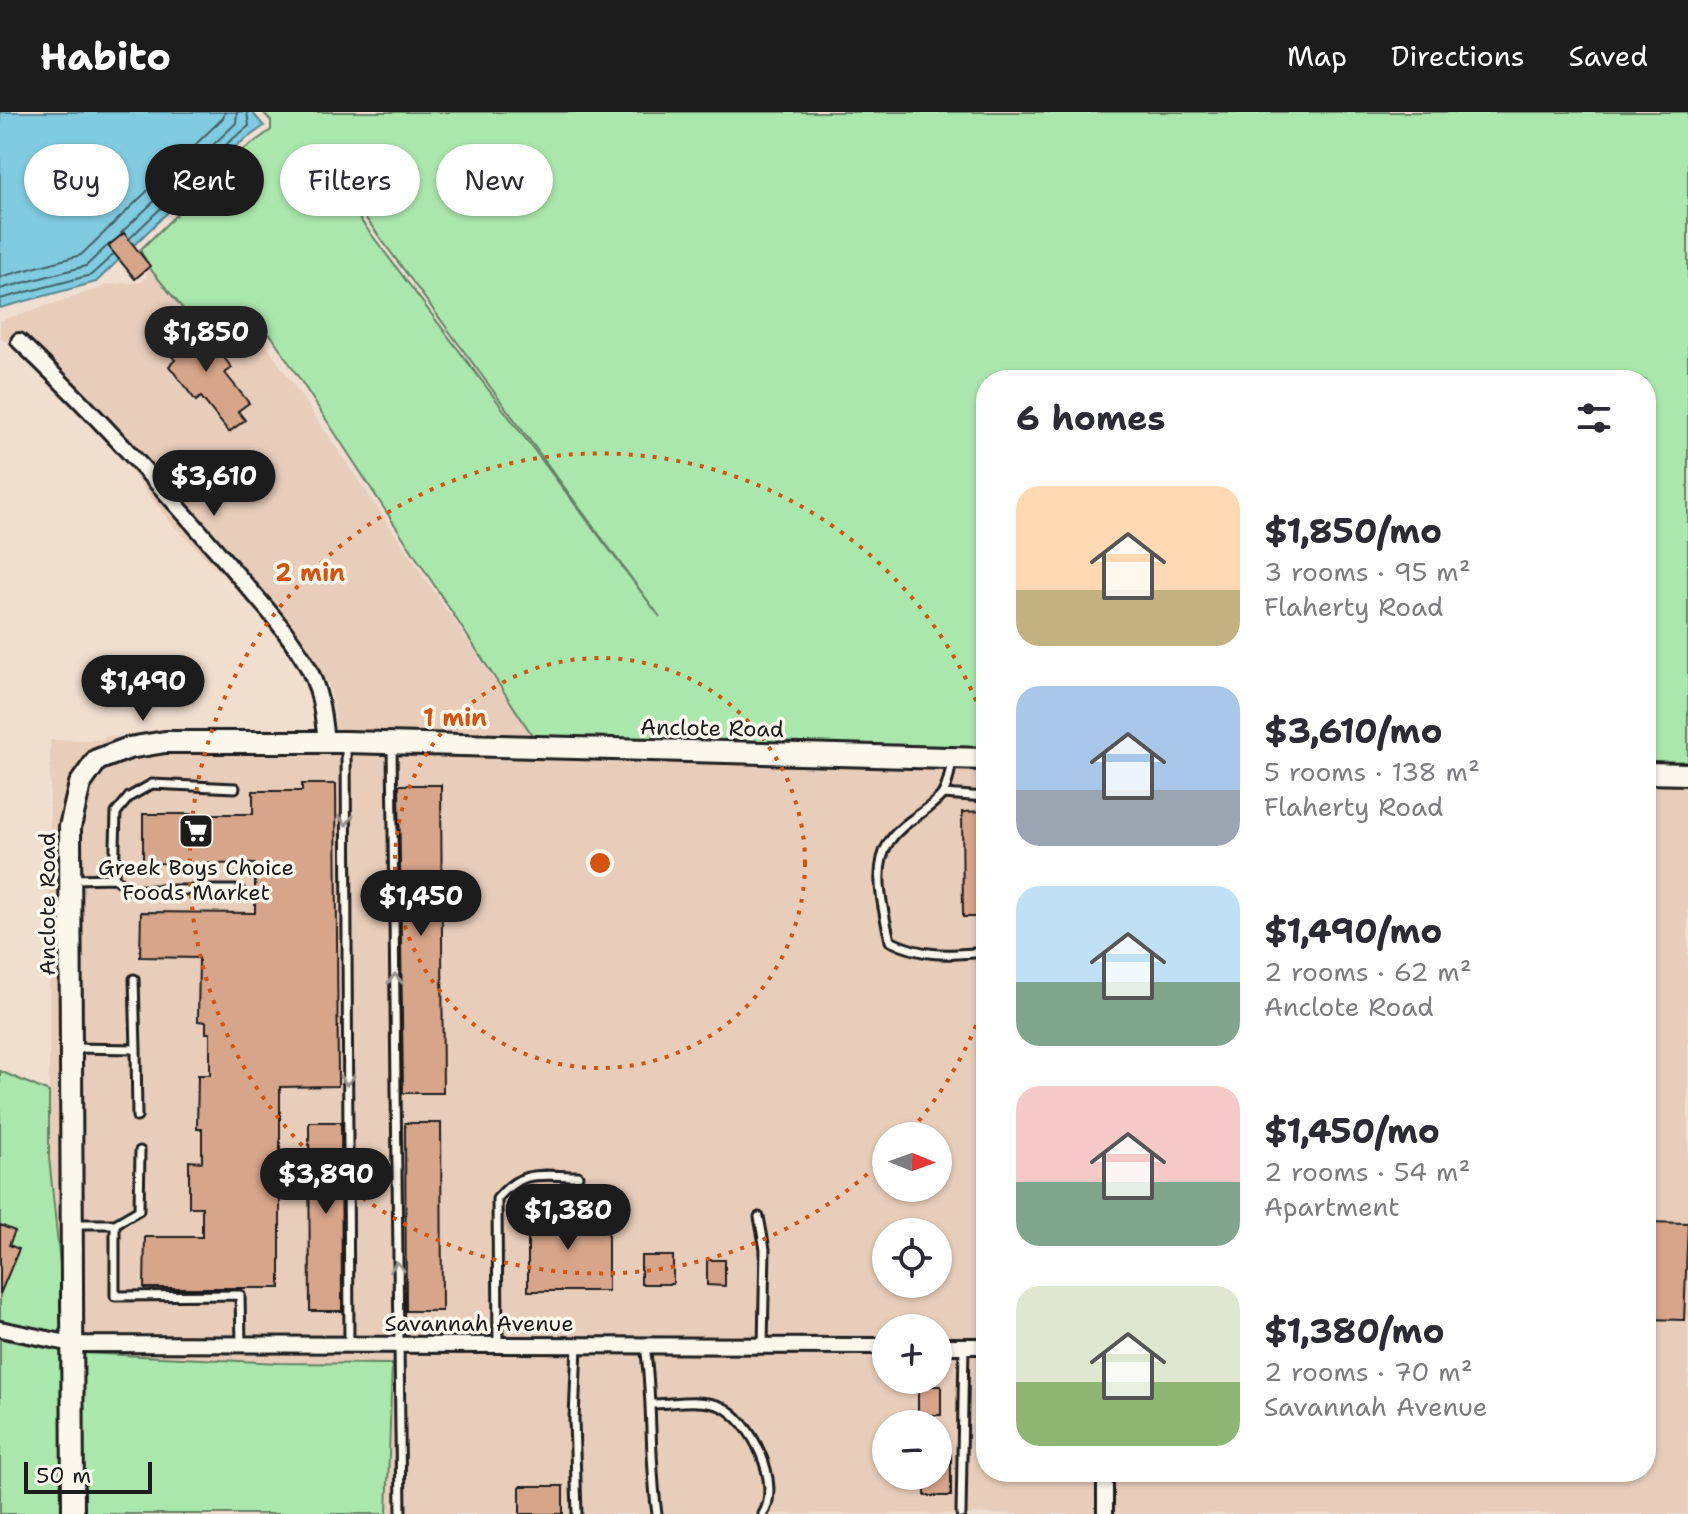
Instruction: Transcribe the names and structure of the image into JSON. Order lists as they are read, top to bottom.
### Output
{
  "streets": {
    "street": ["Anclote Road", "Savannah Avenue"]
  },
  "crossings": [
    ["Anclote Road", "Savannah Avenue"]
  ],
  "places": {
    "supermarket": ["Greek Boys Choice Foods Market"]
  },
  "scale_bar": "50 m",
  "north": "right",
  "page": {
    "header": "Habito",
    "nav": ["Map", "Directions", "Saved"],
    "chip": [
      "Buy",
      "Rent",
      "Filters",
      "New"
    ],
    "price": [
      "$1,850",
      "$3,610",
      "$1,490",
      "$1,450",
      "$3,890",
      "$1,380"
    ],
    "heading": "6 homes",
    "list": [
      {
        "name": "$1,850/mo",
        "note": "3 rooms · 95 m² · Flaherty Road"
      },
      {
        "name": "$3,610/mo",
        "note": "5 rooms · 138 m² · Flaherty Road"
      },
      {
        "name": "$1,490/mo",
        "note": "2 rooms · 62 m² · Anclote Road"
      },
      {
        "name": "$1,450/mo",
        "note": "2 rooms · 54 m² · Apartment"
      },
      {
        "name": "$1,380/mo",
        "note": "2 rooms · 70 m² · Savannah Avenue"
      }
    ],
    "map_buttons": ["+", "−"],
    "scale": "50 m"
  },
  "rings": ["2 min", "1 min"]
}
